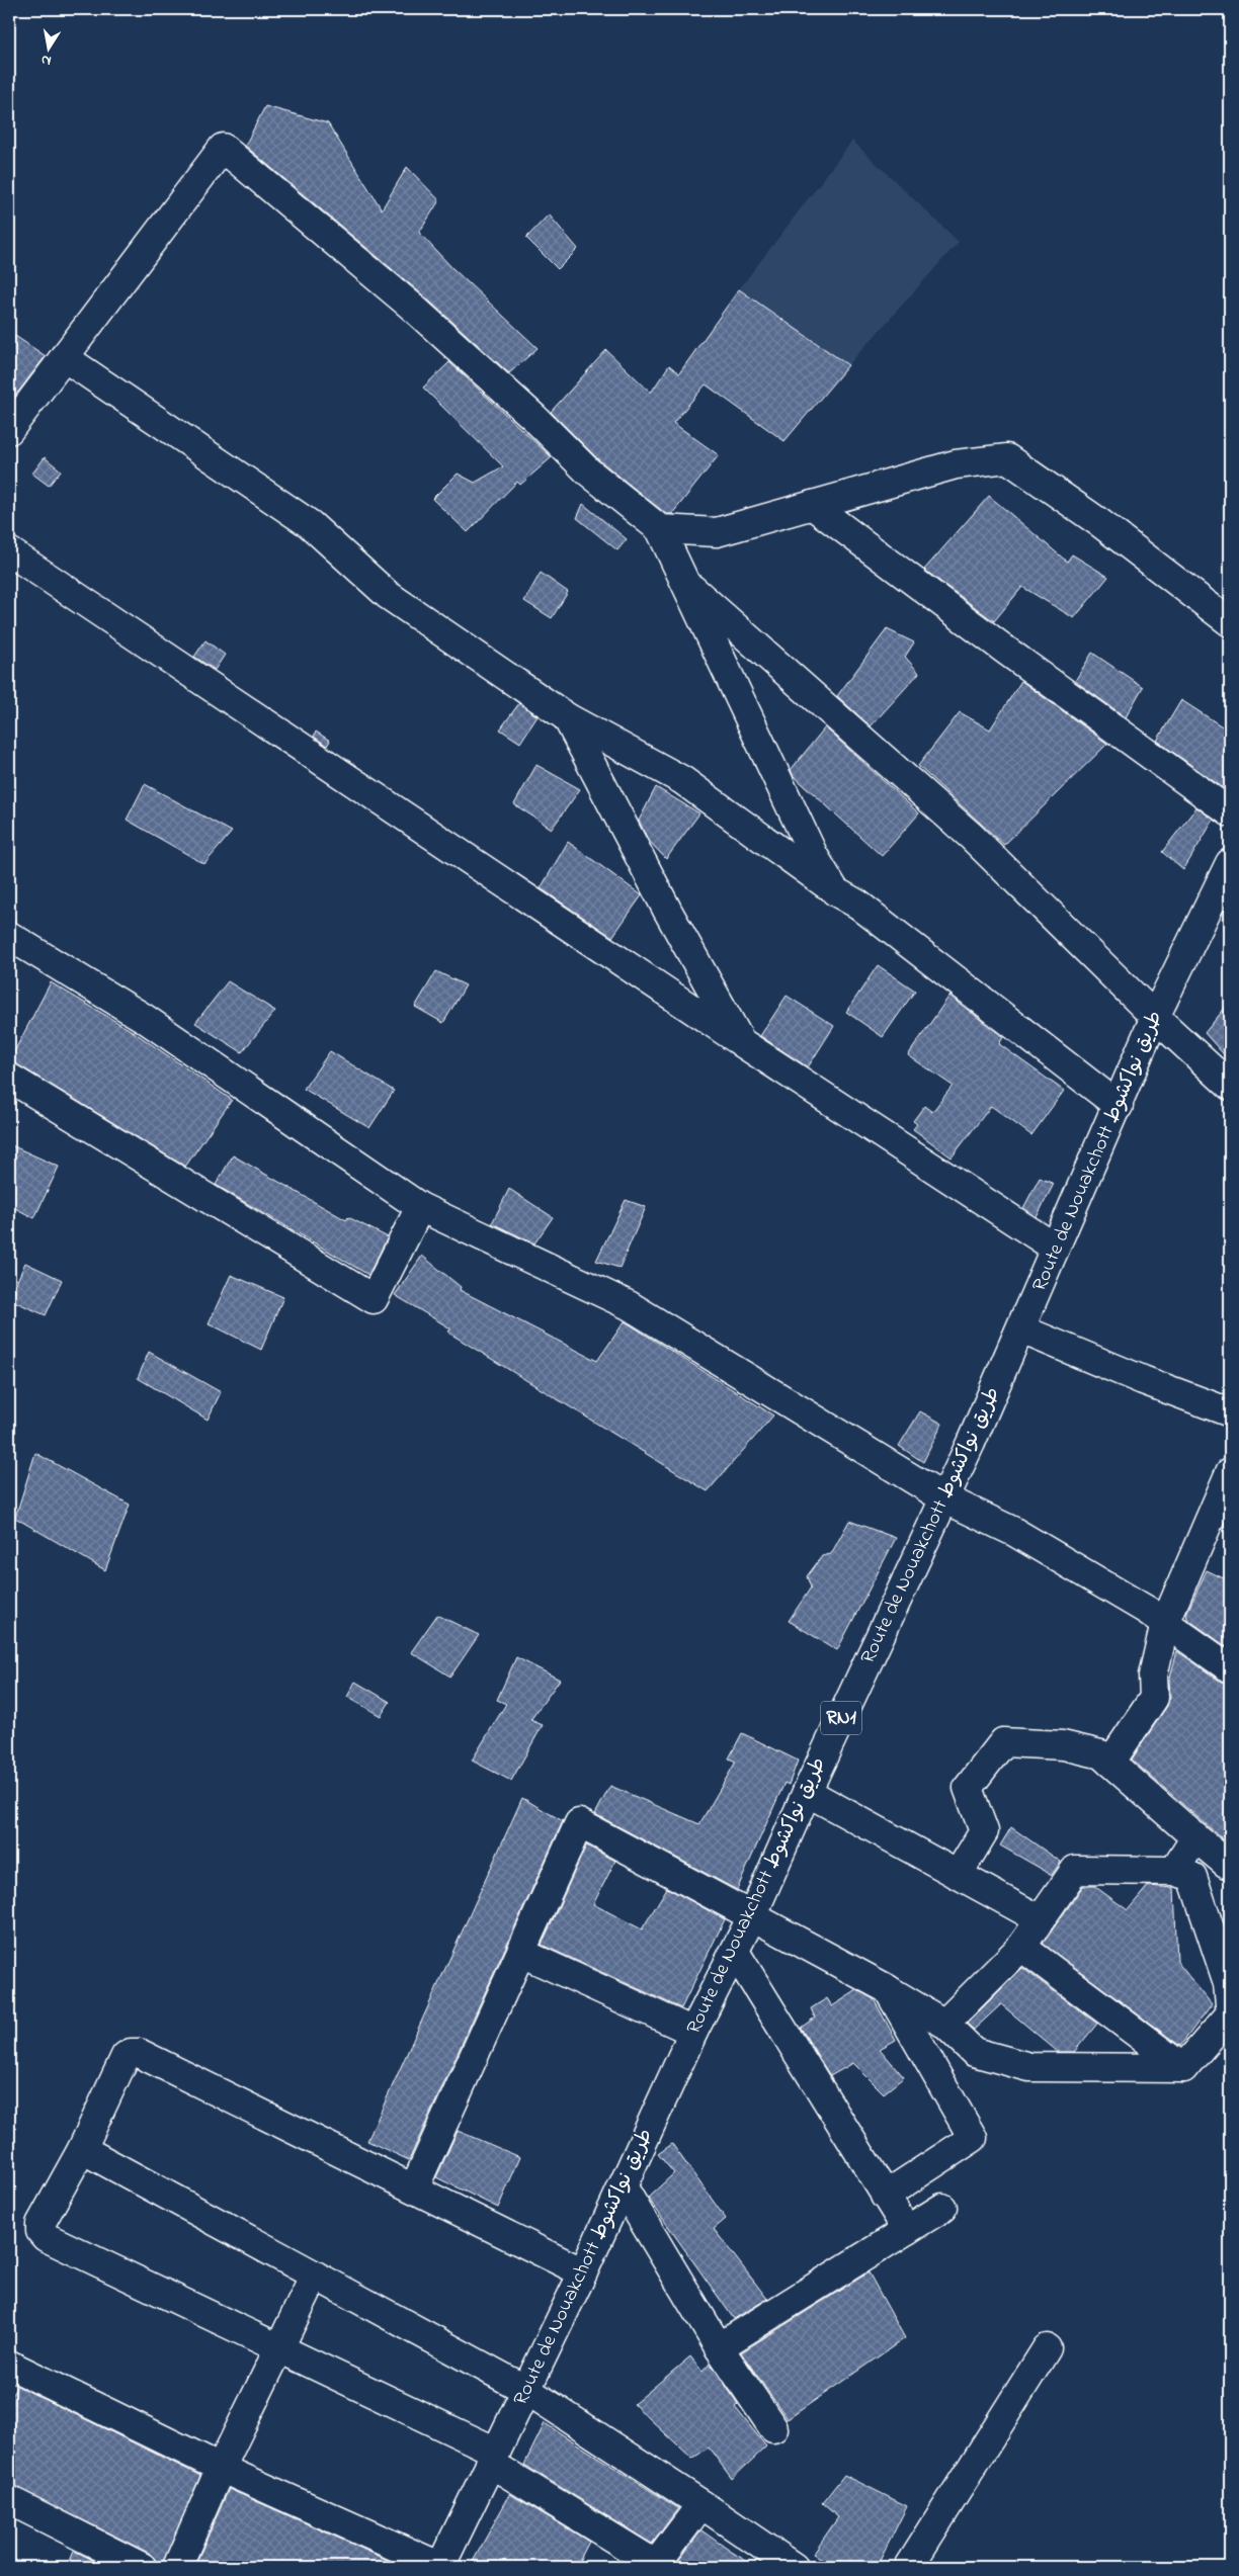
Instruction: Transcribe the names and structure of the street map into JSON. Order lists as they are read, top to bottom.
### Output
{
  "streets": {
    "main road": ["Route de Nouakchott طريق نواكشوط", "RN1"]
  },
  "north": "bottom"
}
